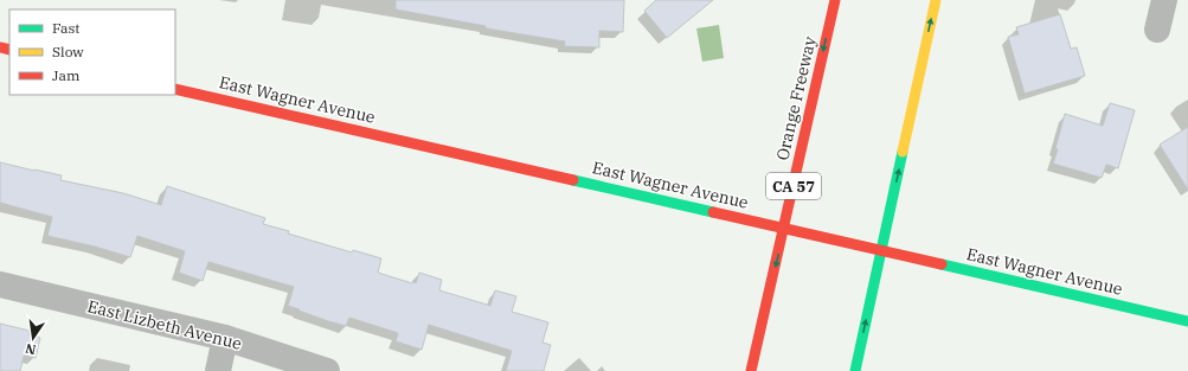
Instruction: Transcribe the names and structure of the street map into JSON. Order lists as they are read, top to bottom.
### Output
{
  "streets": {
    "main road": ["Orange Freeway", "East Wagner Avenue", "CA 57"],
    "street": ["East Lizbeth Avenue"]
  },
  "one_way": ["Orange Freeway"],
  "legend": ["Fast", "Slow", "Jam"],
  "north": "bottom"
}
